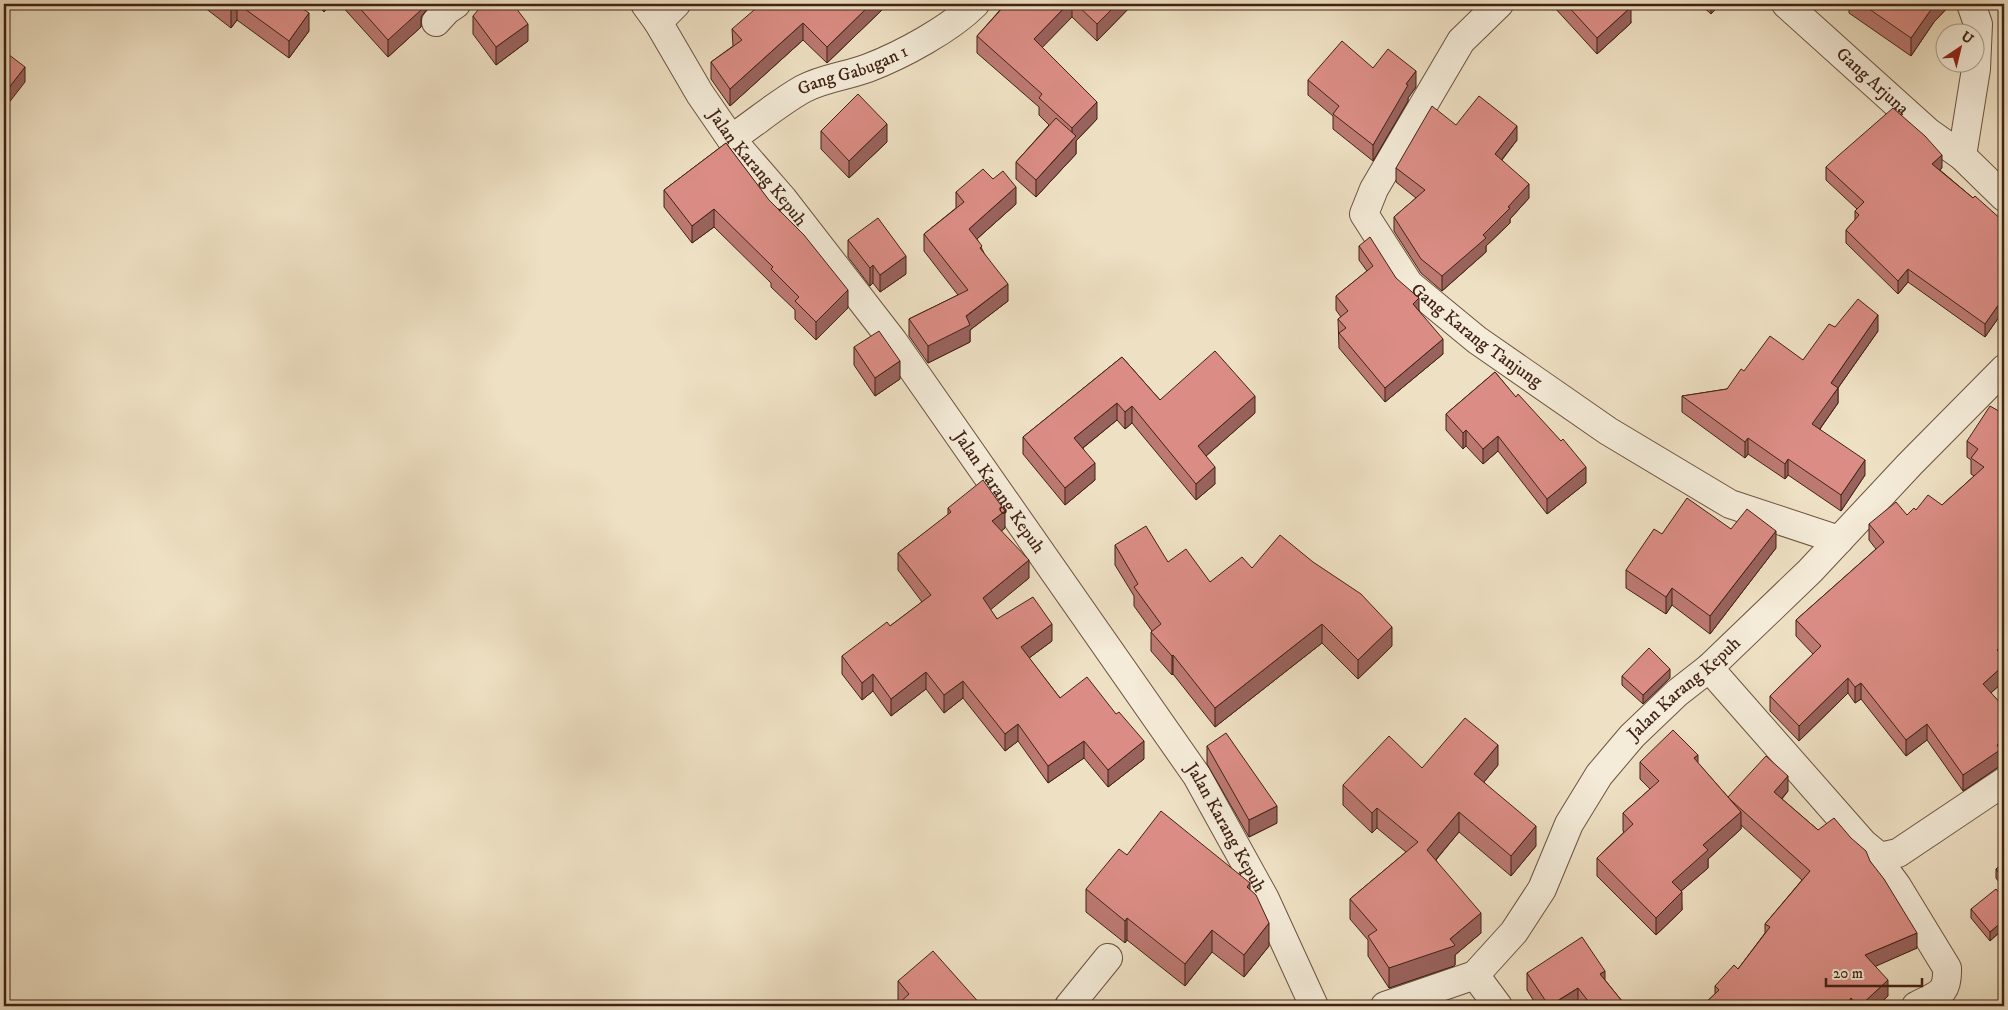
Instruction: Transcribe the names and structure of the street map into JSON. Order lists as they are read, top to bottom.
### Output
{
  "streets": {
    "street": [
      "Gang Gabugan 1",
      "Gang Arjuna",
      "Jalan Karang Kepuh",
      "Gang Karang Tanjung"
    ]
  },
  "crossings": [
    ["Gang Gabugan 1", "Jalan Karang Kepuh"],
    ["Jalan Karang Kepuh", "Gang Karang Tanjung"]
  ],
  "scale_bar": "20 m",
  "north": "top right"
}
